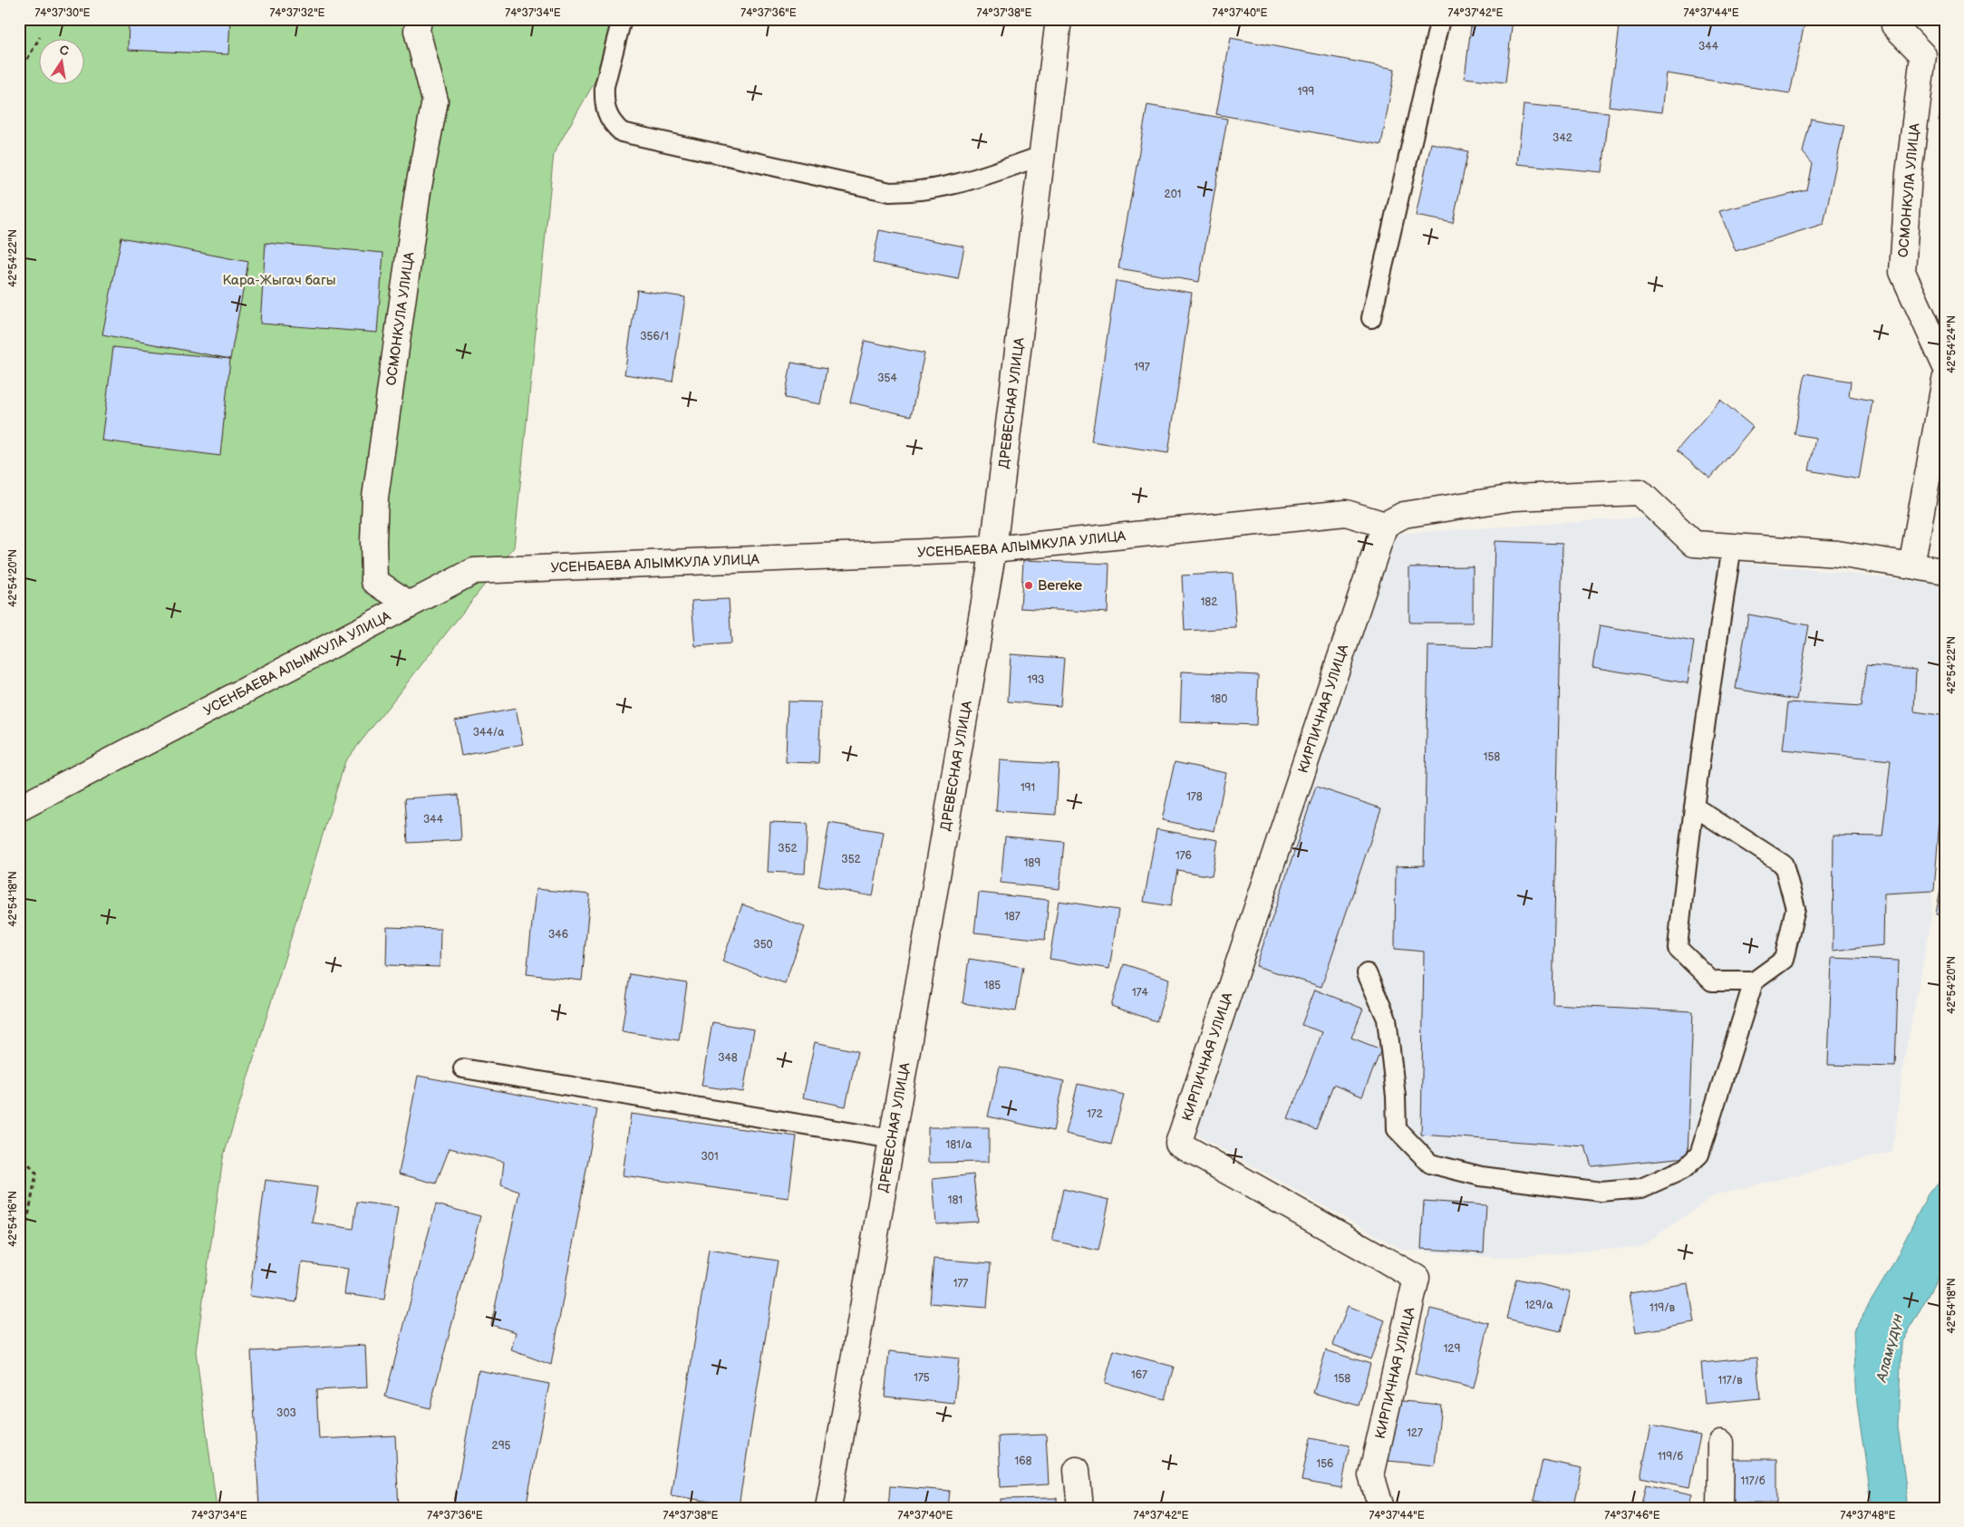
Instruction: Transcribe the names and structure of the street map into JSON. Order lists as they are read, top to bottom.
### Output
{
  "streets": {
    "street": [
      "ОСМОНКУЛА УЛИЦА",
      "ДРЕВЕСНАЯ УЛИЦА",
      "УСЕНБАЕВА АЛЫМКУЛА УЛИЦА",
      "КИРПИЧНАЯ УЛИЦА"
    ]
  },
  "crossings": [
    ["ОСМОНКУЛА УЛИЦА", "УСЕНБАЕВА АЛЫМКУЛА УЛИЦА"],
    ["ДРЕВЕСНАЯ УЛИЦА", "УСЕНБАЕВА АЛЫМКУЛА УЛИЦА"],
    ["УСЕНБАЕВА АЛЫМКУЛА УЛИЦА", "КИРПИЧНАЯ УЛИЦА"]
  ],
  "water": ["Аламүдүн"],
  "parks": ["Кара-Жыгач багы"],
  "places": ["Bereke"],
  "house_numbers": [
    "344",
    "199",
    "342",
    "201",
    "356/1",
    "197",
    "354",
    "182",
    "193",
    "180",
    "344/а",
    "158",
    "191",
    "178",
    "344",
    "352",
    "176",
    "352",
    "189",
    "187",
    "346",
    "350",
    "185",
    "174",
    "348",
    "172",
    "181/а",
    "301",
    "181",
    "177",
    "129/а",
    "119/в",
    "129",
    "167",
    "175",
    "158",
    "117/в",
    "303",
    "127",
    "295",
    "119/б",
    "168",
    "156",
    "117/б"
  ],
  "north": "top",
  "coordinates": [
    "74°37'30\"E",
    "74°37'32\"E",
    "74°37'34\"E",
    "74°37'36\"E",
    "74°37'38\"E",
    "74°37'40\"E",
    "74°37'42\"E",
    "74°37'44\"E",
    "42°54'22\"N",
    "42°54'24\"N",
    "42°54'20\"N",
    "42°54'18\"N",
    "42°54'16\"N",
    "74°37'46\"E",
    "74°37'48\"E"
  ]
}
